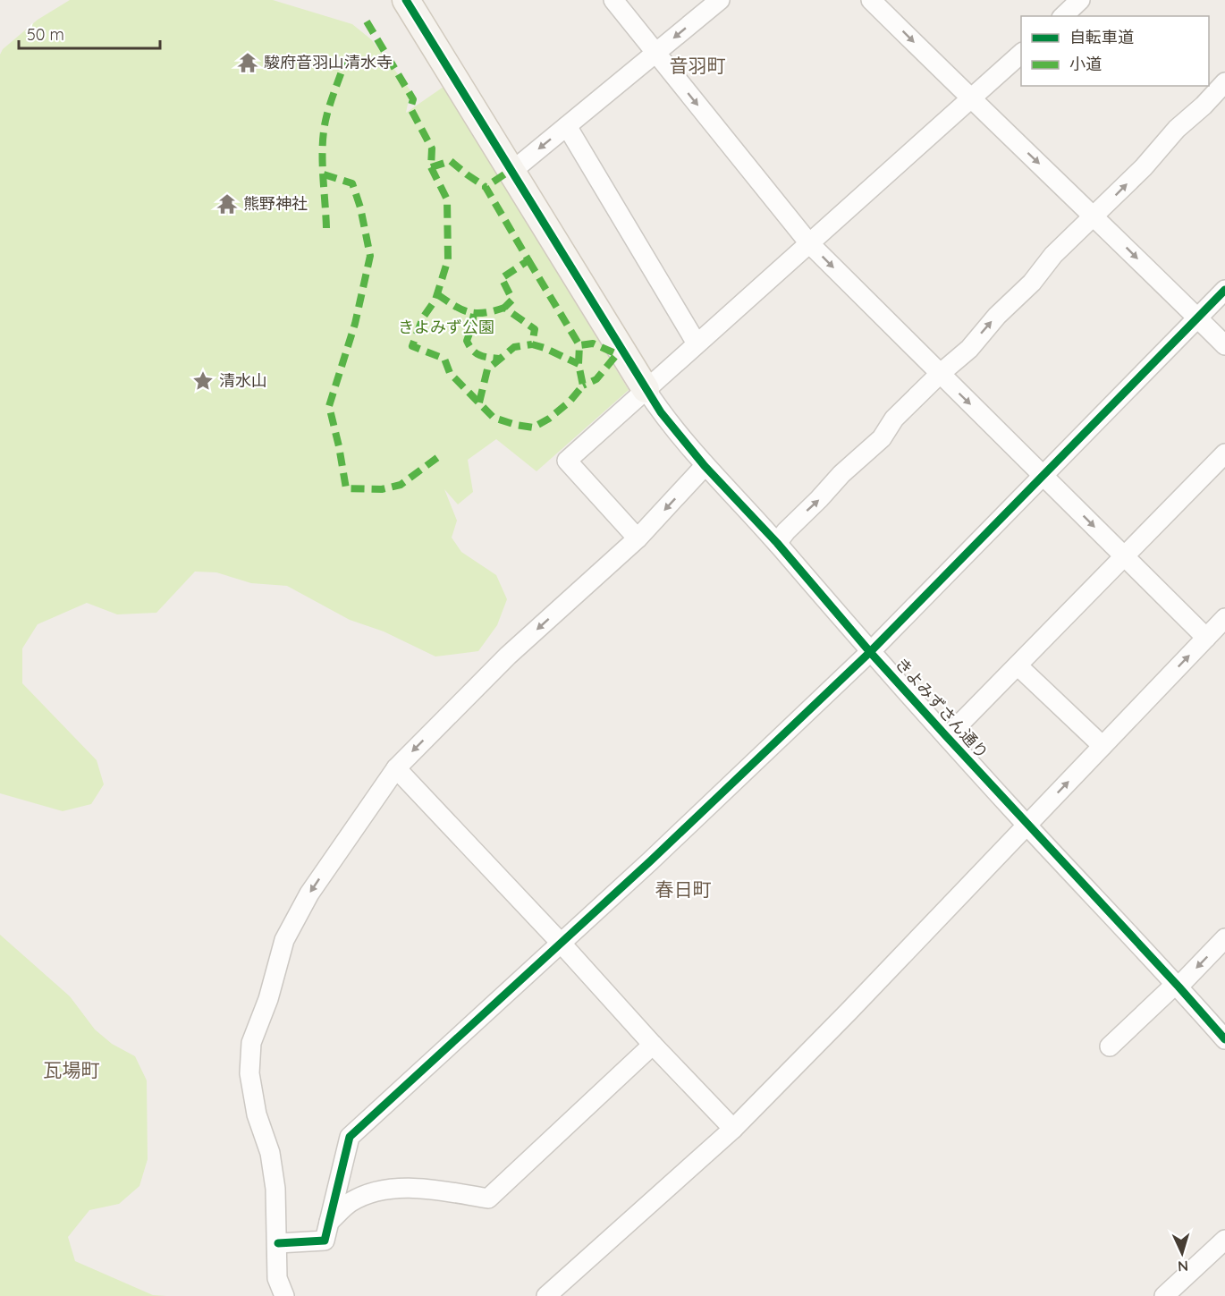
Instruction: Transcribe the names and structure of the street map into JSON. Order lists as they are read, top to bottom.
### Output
{
  "streets": {
    "street": ["きよみずさん通り"]
  },
  "districts": ["音羽町", "春日町", "瓦場町"],
  "parks": ["きよみず公園"],
  "places": {
    "temple": ["駿府音羽山清水寺", "熊野神社"],
    "place": ["清水山"]
  },
  "legend": ["自転車道", "小道"],
  "scale_bar": "50 m",
  "north": "bottom"
}
